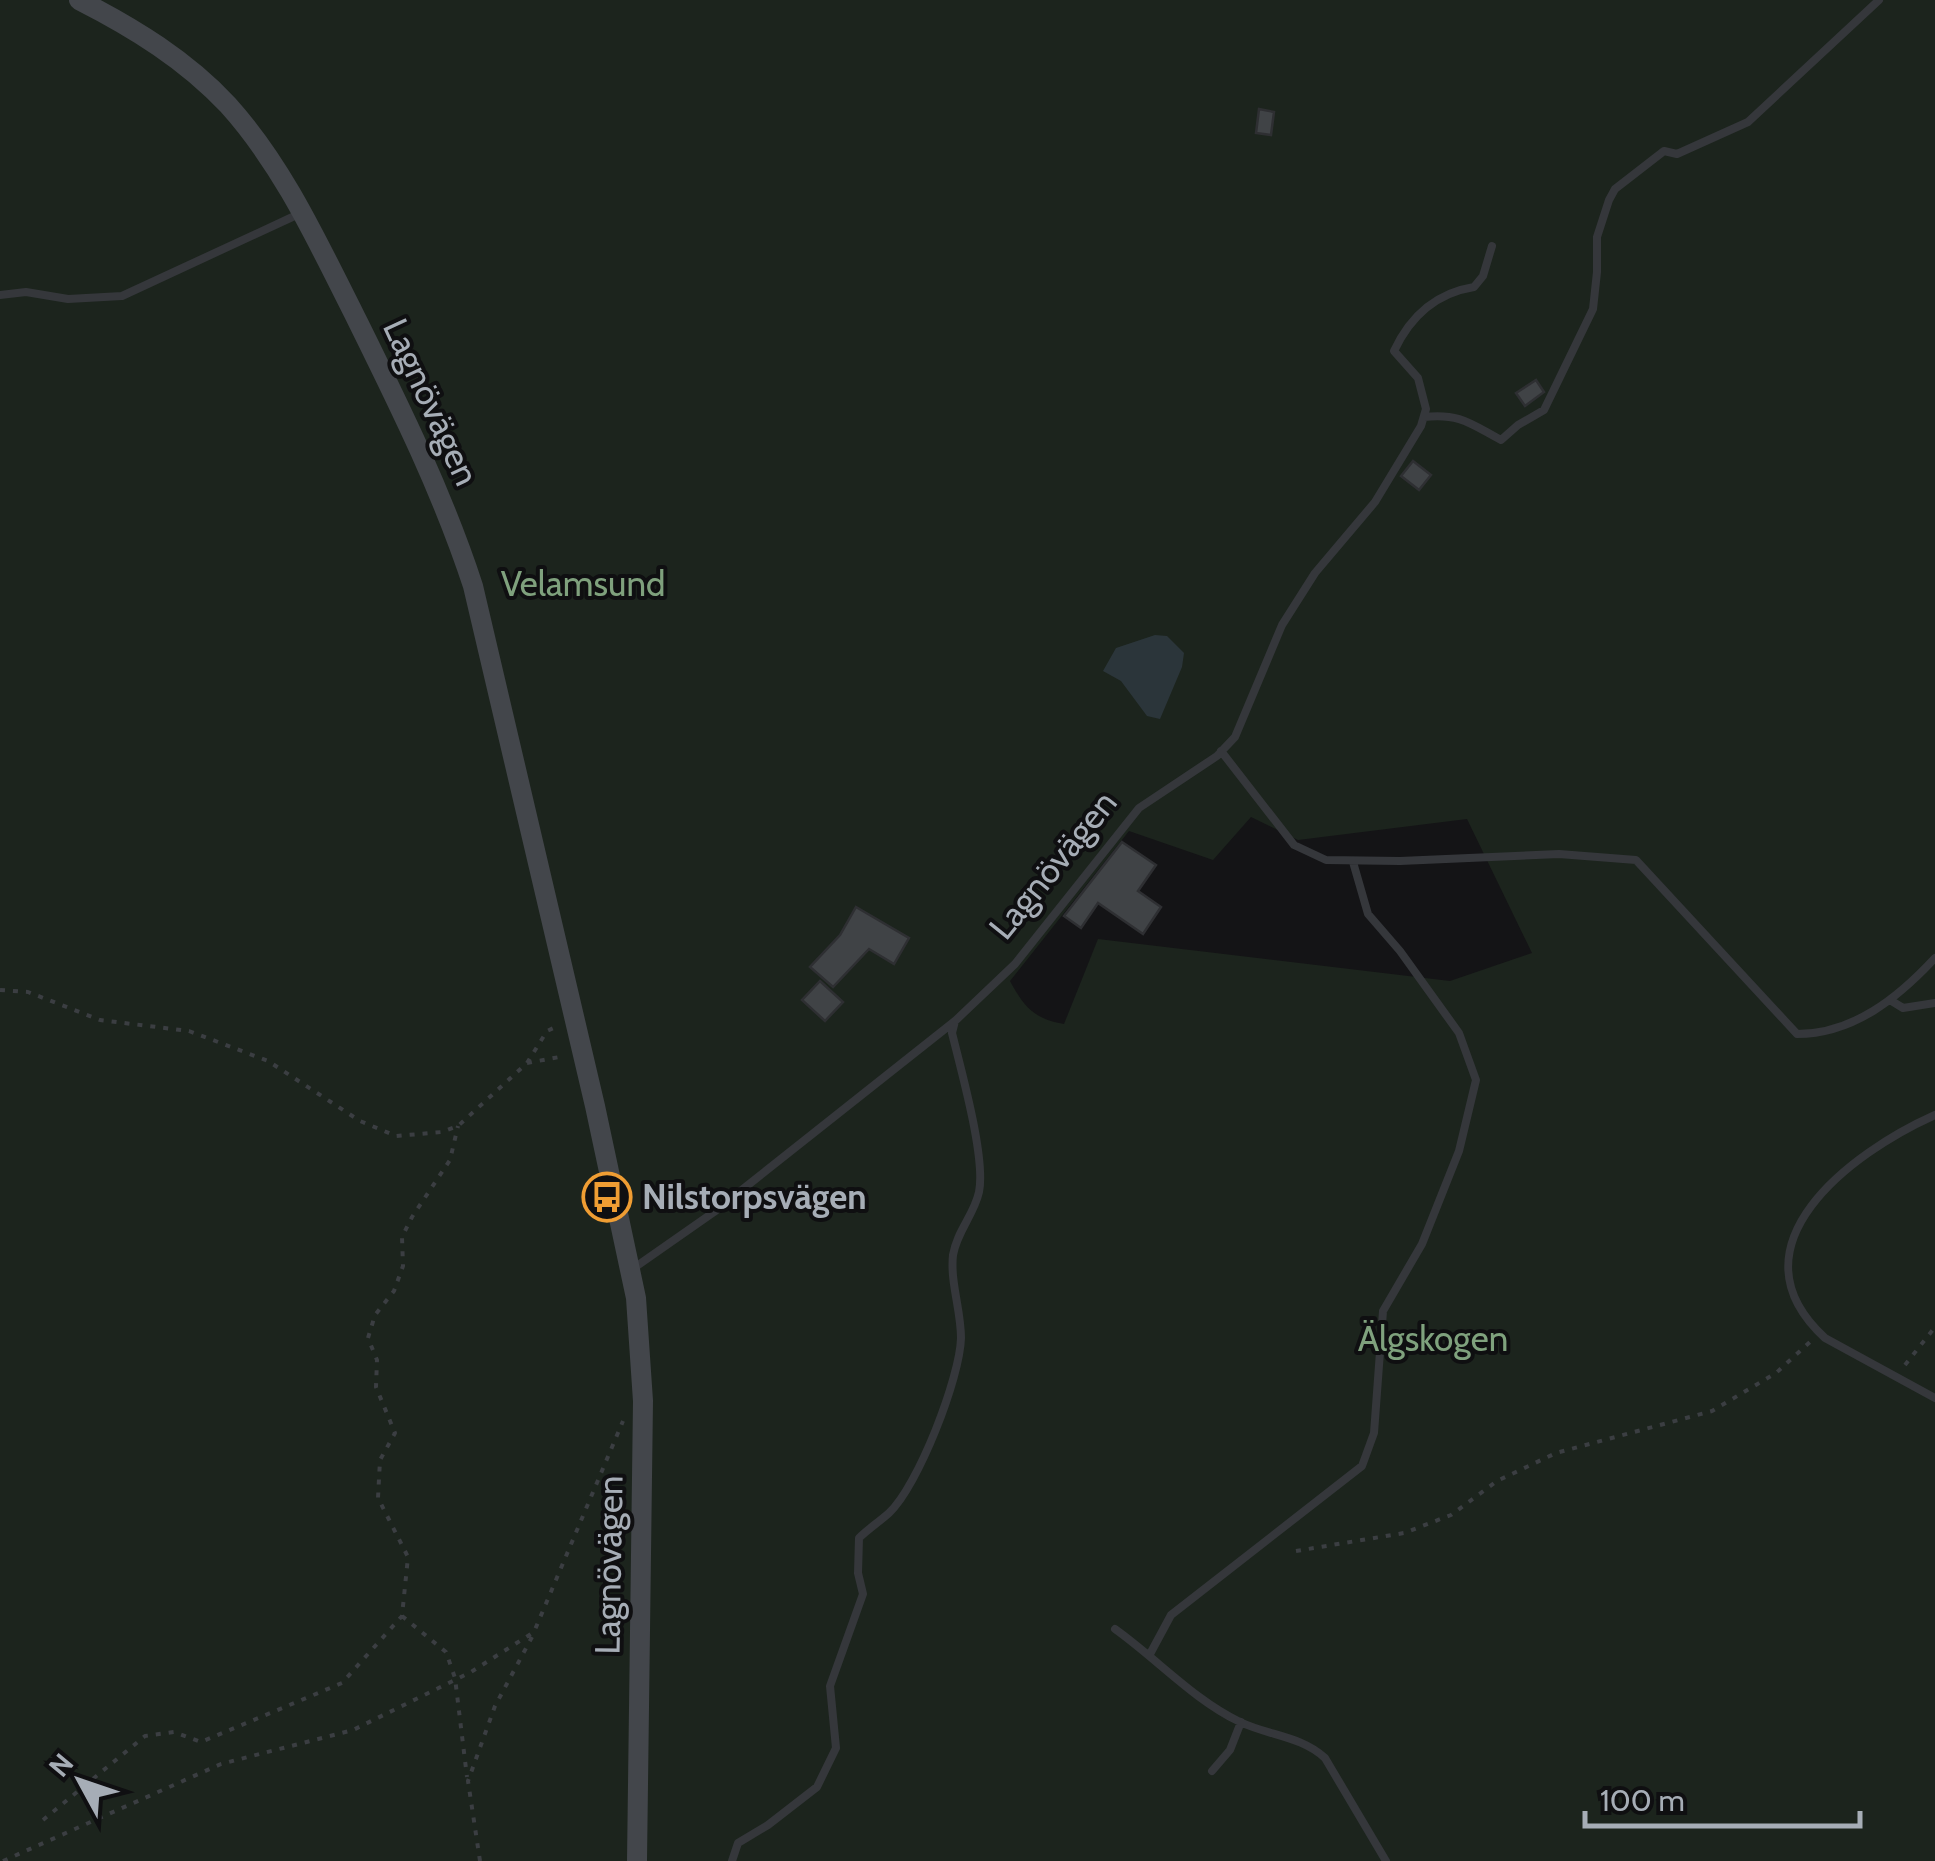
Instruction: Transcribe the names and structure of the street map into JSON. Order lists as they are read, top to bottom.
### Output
{
  "streets": {
    "street": ["Lagnövägen"]
  },
  "parks": ["Velamsund", "Älgskogen"],
  "places": {
    "bus stop": ["Nilstorpsvägen"]
  },
  "scale_bar": "100 m",
  "north": "top left"
}
